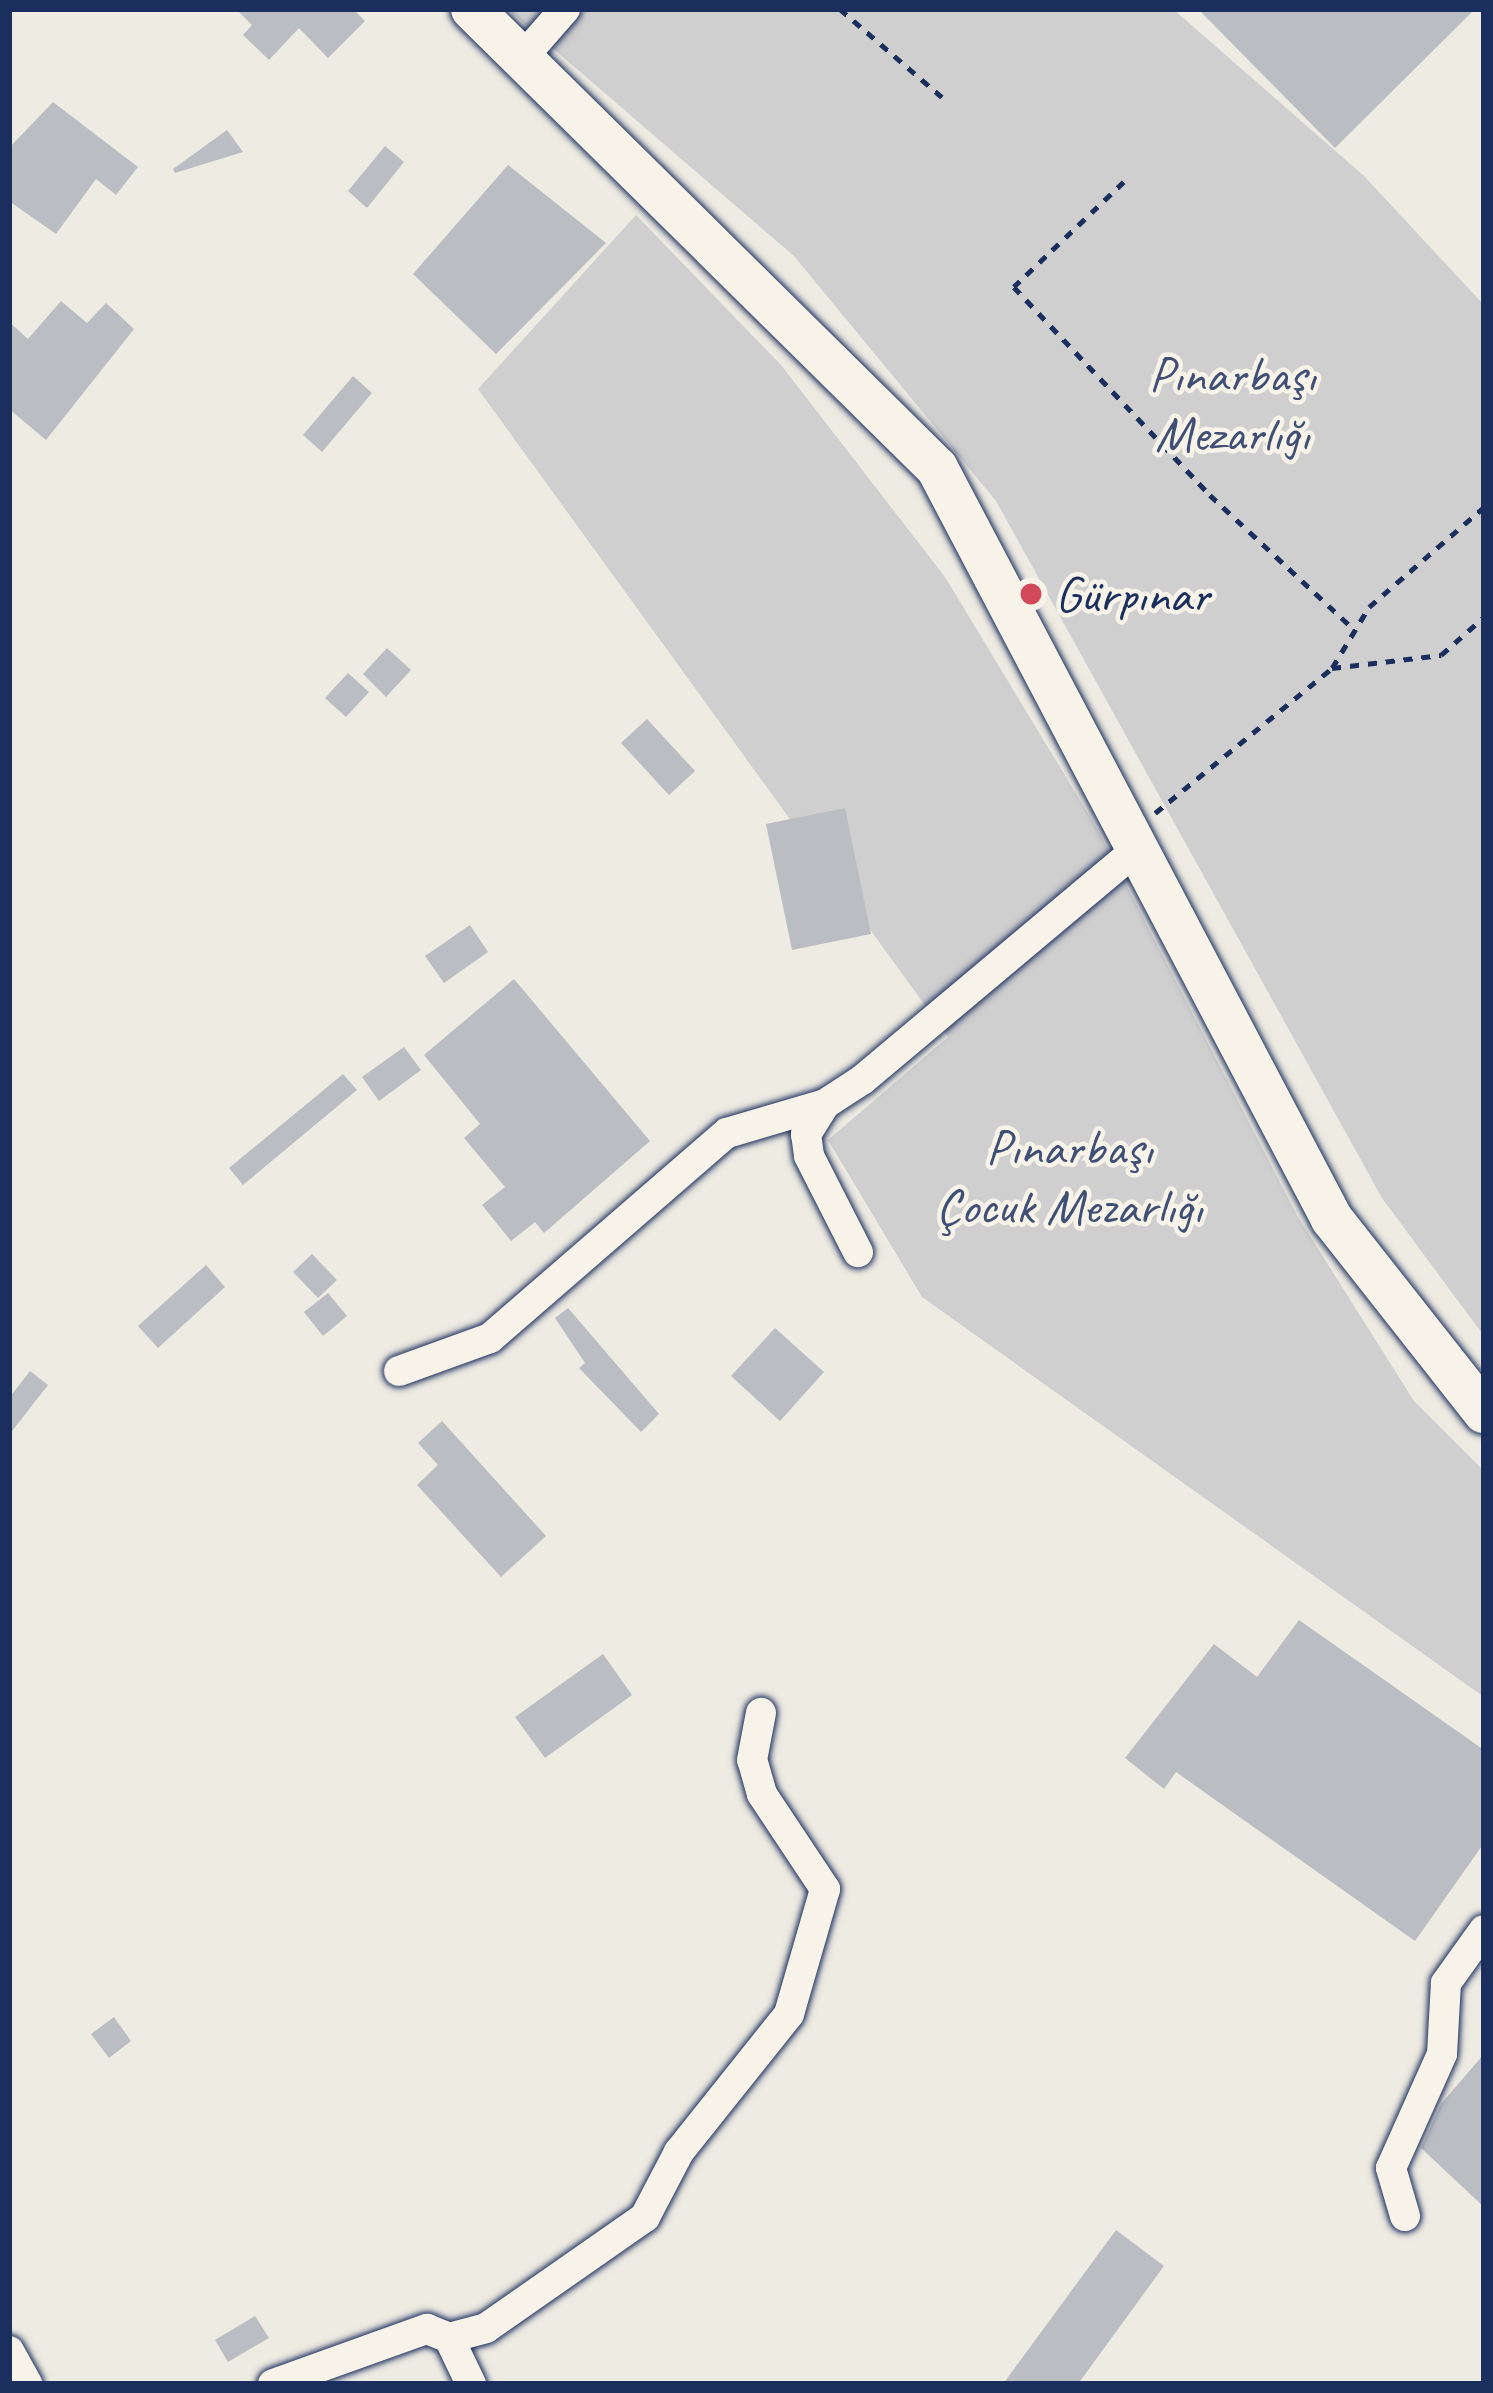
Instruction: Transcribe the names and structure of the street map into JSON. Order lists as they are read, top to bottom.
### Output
{
  "parks": ["Pınarbaşı Mezarlığı", "Pınarbaşı Çocuk Mezarlığı"],
  "places": ["Gürpınar"]
}
